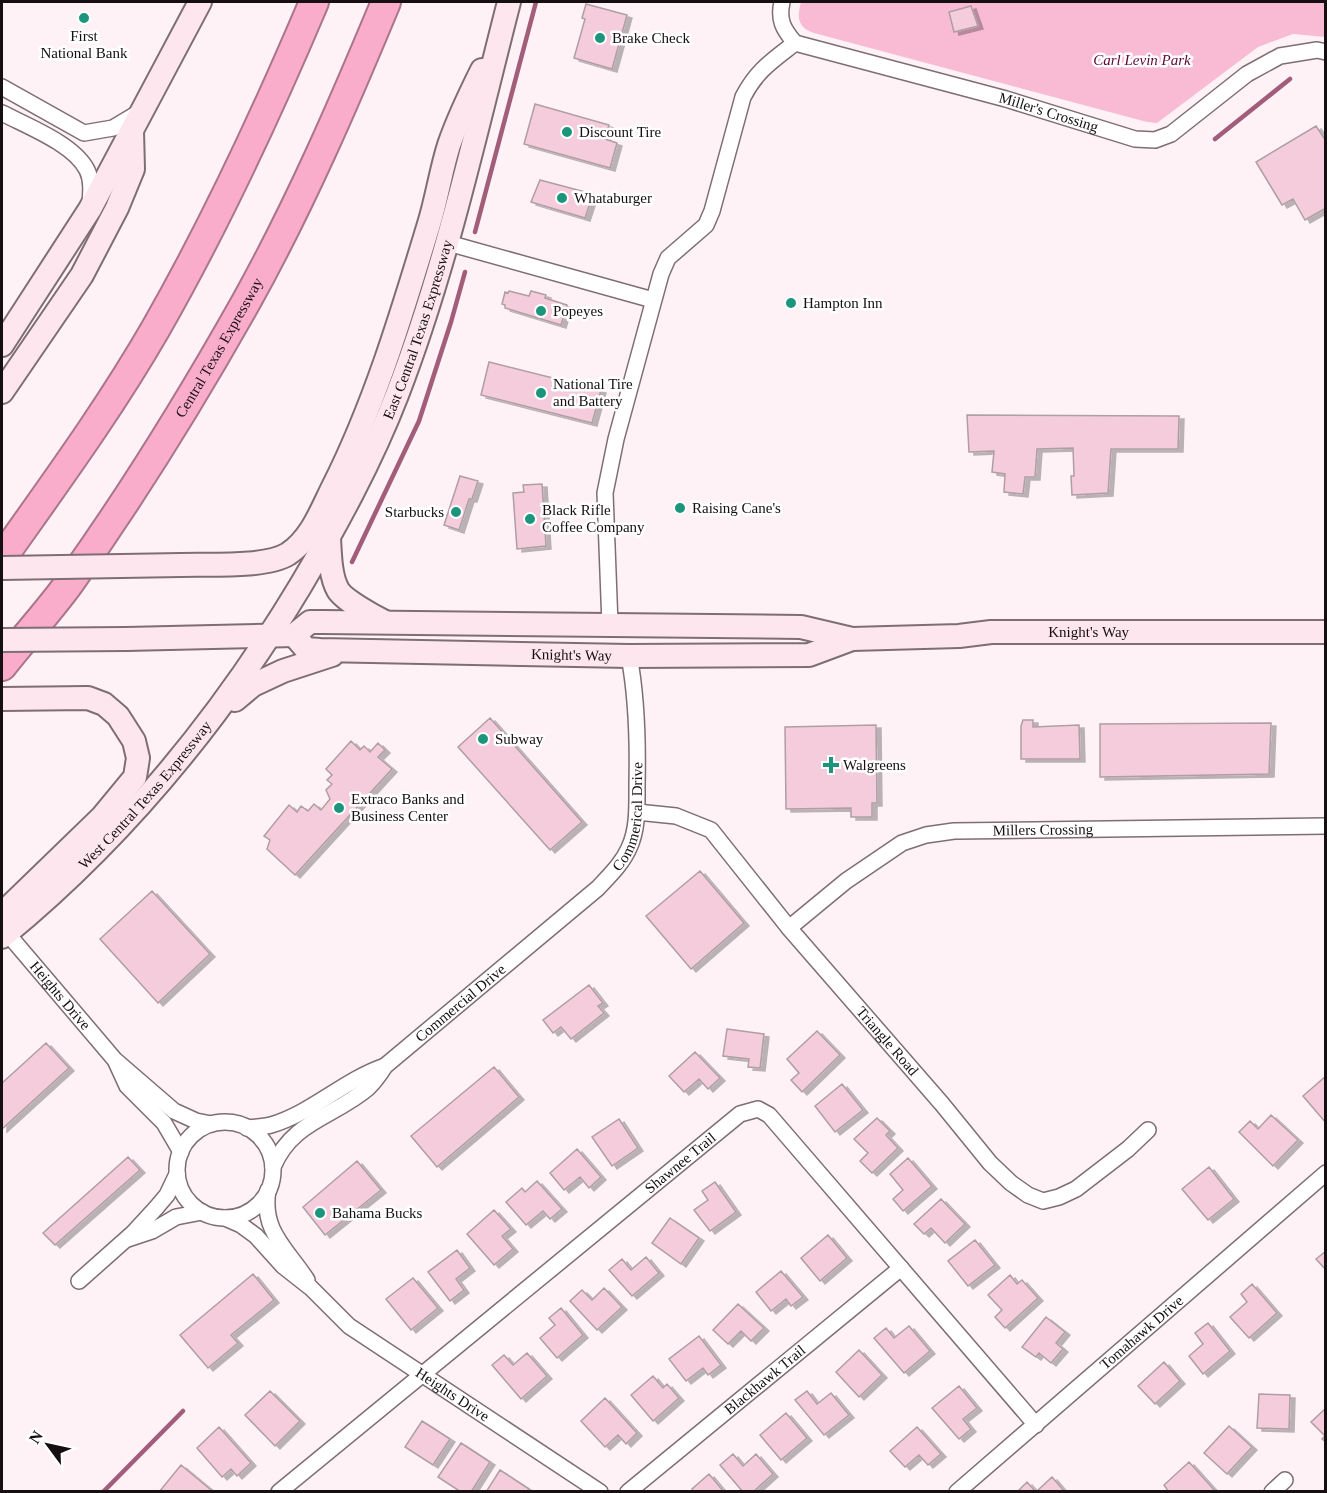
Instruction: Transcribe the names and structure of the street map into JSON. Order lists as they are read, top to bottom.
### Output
{
  "streets": {
    "highway": ["Central Texas Expressway"],
    "main road": ["East Central Texas Expressway", "Knight's Way", "West Central Texas Expressway"],
    "street": [
      "Miller's Crossing",
      "Commerical Drive",
      "Millers Crossing",
      "Heights Drive",
      "Commercial Drive",
      "Triangle Road",
      "Shawnee Trail",
      "Tomahawk Drive",
      "Blackhawk Trail"
    ]
  },
  "crossings": [
    ["East Central Texas Expressway", "Knight's Way"],
    ["East Central Texas Expressway", "West Central Texas Expressway"],
    ["Knight's Way", "West Central Texas Expressway"],
    ["Knight's Way", "Commerical Drive"],
    ["West Central Texas Expressway", "Heights Drive"],
    ["Commerical Drive", "Commercial Drive"],
    ["Commerical Drive", "Triangle Road"],
    ["Millers Crossing", "Triangle Road"],
    ["Heights Drive", "Shawnee Trail"],
    ["Shawnee Trail", "Tomahawk Drive"],
    ["Shawnee Trail", "Blackhawk Trail"]
  ],
  "parks": ["Carl Levin Park"],
  "places": {
    "other": [
      "First National Bank",
      "Brake Check",
      "Discount Tire",
      "Whataburger",
      "Hampton Inn",
      "Popeyes",
      "National Tire and Battery",
      "Raising Cane's",
      "Starbucks",
      "Black Rifle Coffee Company",
      "Subway",
      "Extraco Banks and Business Center",
      "Bahama Bucks"
    ],
    "health": ["Walgreens"]
  },
  "north": "top left"
}
